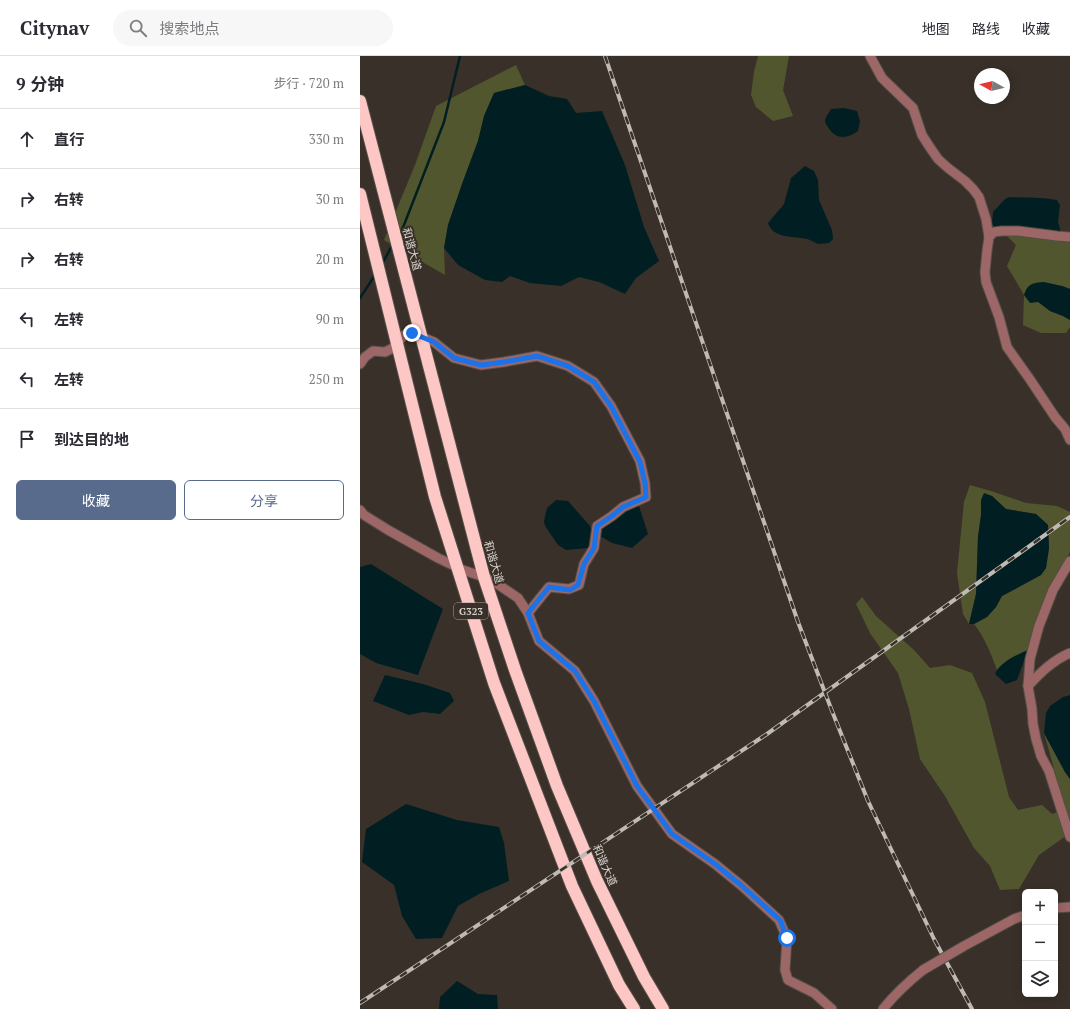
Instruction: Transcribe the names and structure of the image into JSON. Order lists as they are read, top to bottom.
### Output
{
  "streets": {
    "highway": ["和谐大道", "G323"]
  },
  "north": "left",
  "page": {
    "header": "Citynav",
    "search": "搜索地点",
    "nav": ["地图", "路线", "收藏"],
    "heading": ["9 分钟", "步行 · 720 m"],
    "list": [
      ["直行", "330 m"],
      ["右转", "30 m"],
      ["右转", "20 m"],
      ["左转", "90 m"],
      ["左转", "250 m"],
      "到达目的地"
    ],
    "buttons": ["收藏", "分享"],
    "map_buttons": ["+", "−"]
  }
}
